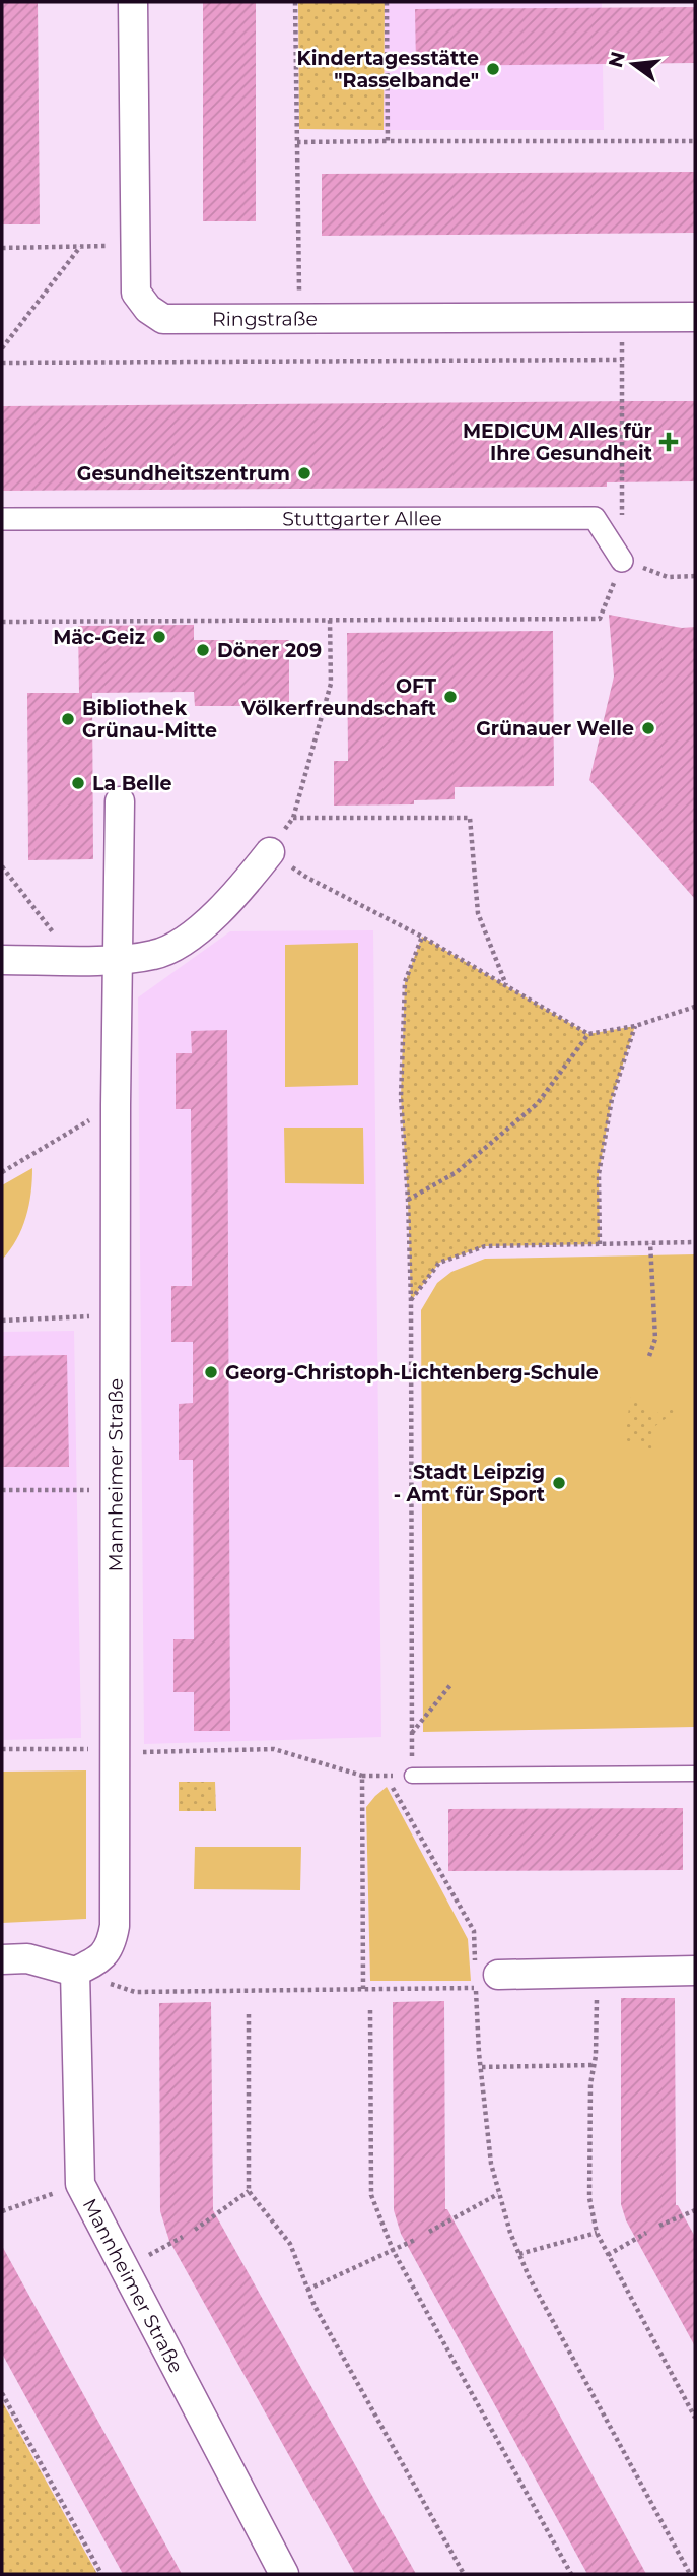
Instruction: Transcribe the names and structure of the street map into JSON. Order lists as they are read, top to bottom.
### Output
{
  "streets": {
    "street": ["Ringstraße", "Stuttgarter Allee", "Mannheimer Straße"]
  },
  "places": {
    "other": [
      "Kindertagesstätte \"Rasselbande\"",
      "Gesundheitszentrum",
      "Mäc-Geiz",
      "Döner 209",
      "OFT Völkerfreundschaft",
      "Bibliothek Grünau-Mitte",
      "Grünauer Welle",
      "La Belle",
      "Georg-Christoph-Lichtenberg-Schule",
      "Stadt Leipzig - Amt für Sport"
    ],
    "health": ["MEDICUM Alles für Ihre Gesundheit"]
  },
  "north": "left"
}
